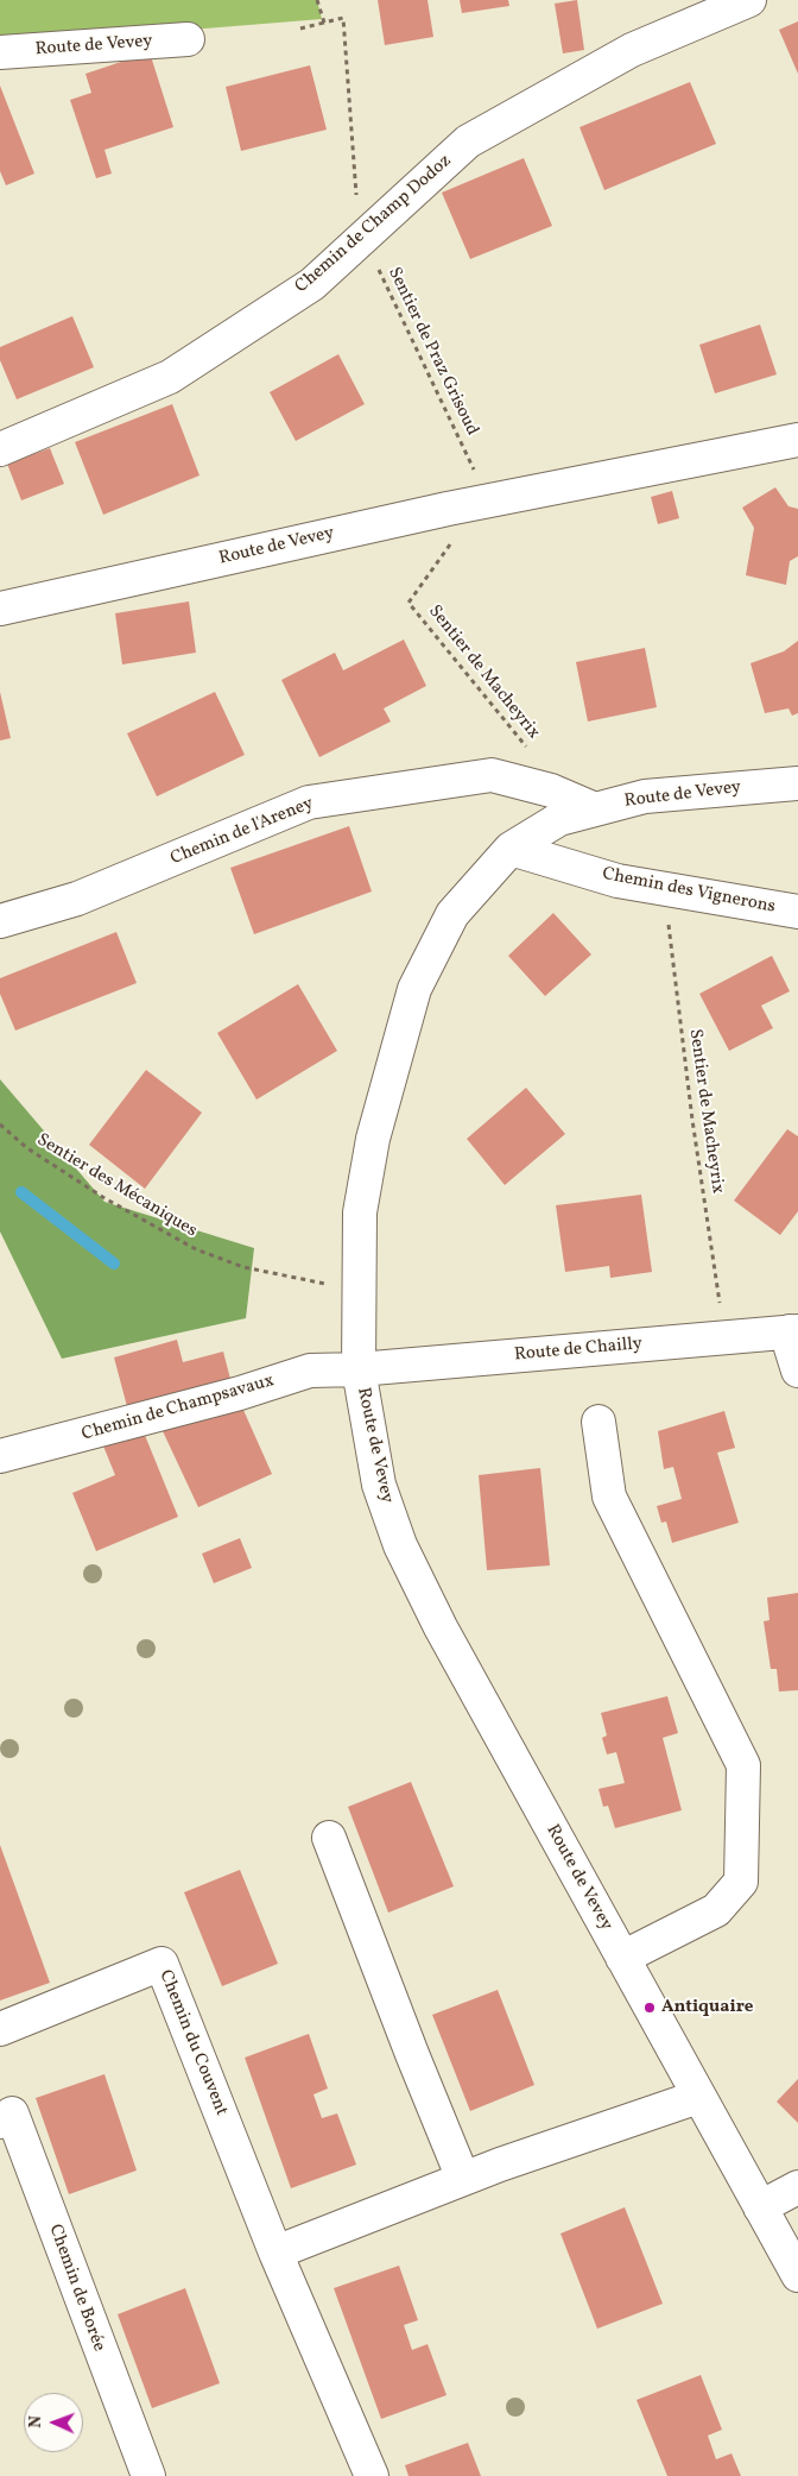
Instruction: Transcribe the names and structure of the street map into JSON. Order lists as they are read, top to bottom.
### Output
{
  "streets": {
    "street": [
      "Route de Vevey",
      "Chemin de Champ Dodoz",
      "Chemin de l'Areney",
      "Chemin des Vignerons",
      "Route de Chailly",
      "Chemin de Champsavaux",
      "Chemin du Couvent",
      "Chemin de Borée"
    ],
    "path": ["Sentier de Praz Grisoud", "Sentier de Macheyrix", "Sentier des Mécaniques"]
  },
  "crossings": [
    ["Route de Vevey", "Chemin de l'Areney"],
    ["Route de Vevey", "Chemin des Vignerons"],
    ["Route de Vevey", "Route de Chailly"],
    ["Route de Vevey", "Chemin de Champsavaux"],
    ["Chemin de Champ Dodoz", "Sentier de Praz Grisoud"],
    ["Sentier de Macheyrix", "Chemin des Vignerons"],
    ["Sentier de Macheyrix", "Route de Chailly"],
    ["Route de Chailly", "Chemin de Champsavaux"]
  ],
  "places": ["Antiquaire"],
  "north": "left"
}
